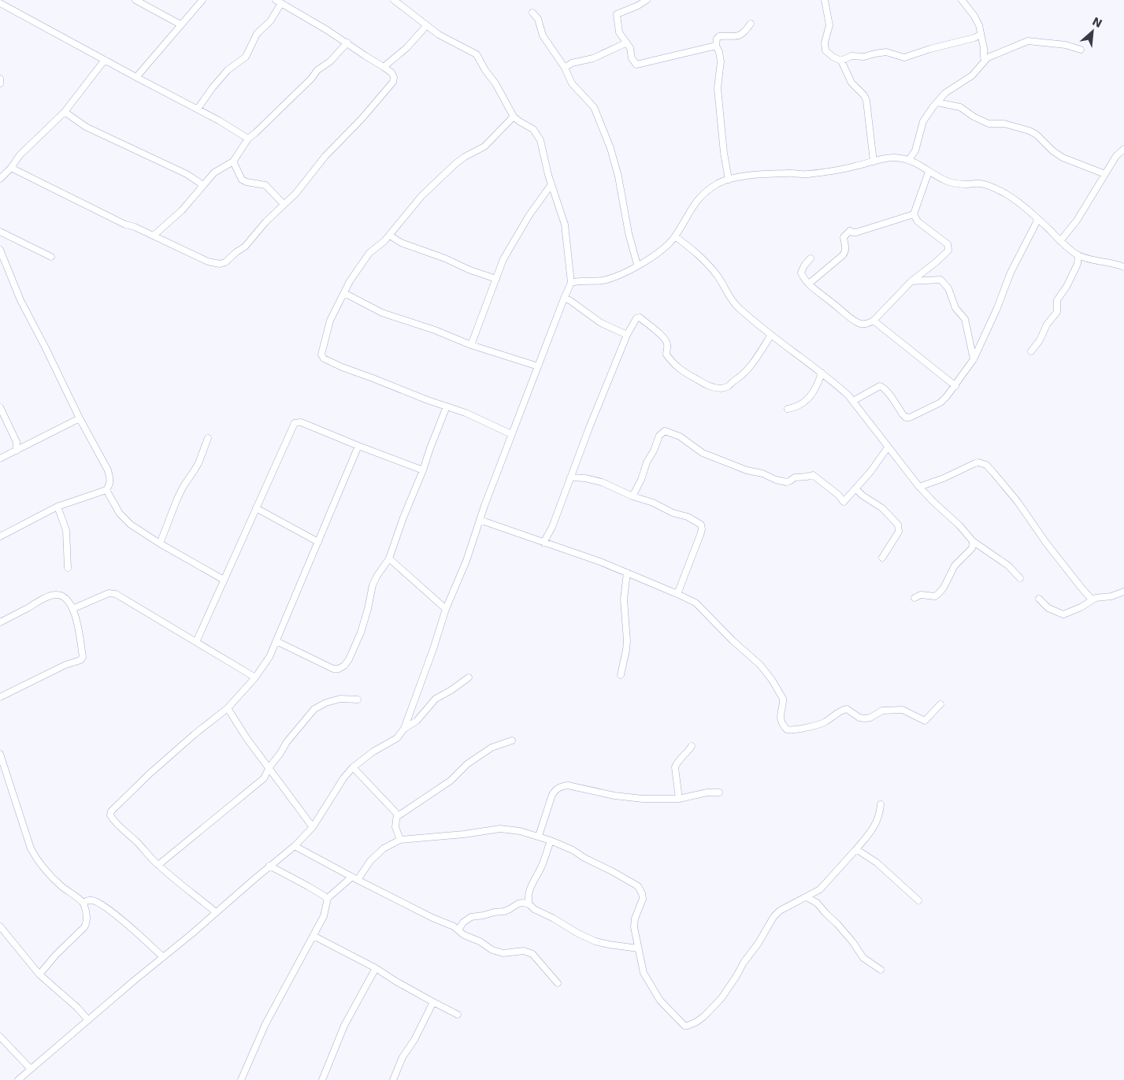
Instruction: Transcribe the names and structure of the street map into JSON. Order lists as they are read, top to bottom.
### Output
{
  "north": "top right"
}
